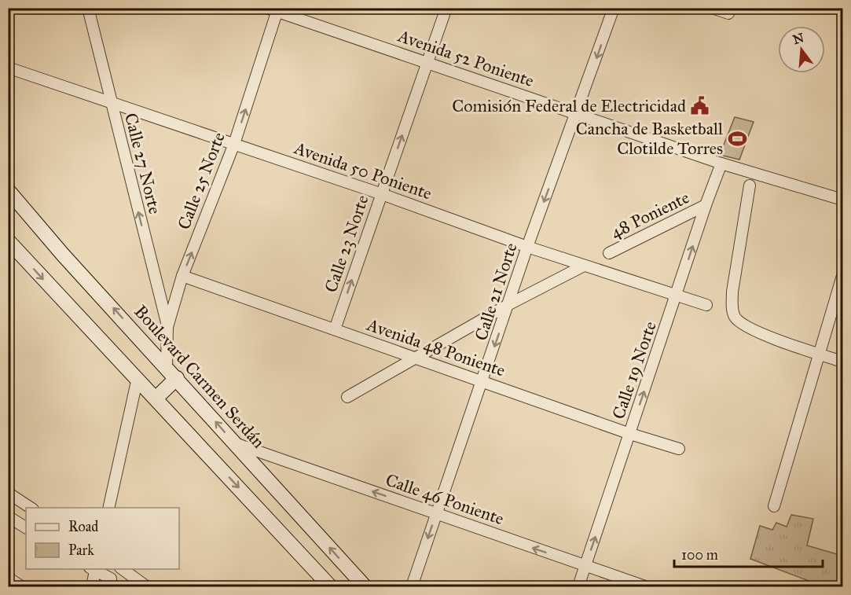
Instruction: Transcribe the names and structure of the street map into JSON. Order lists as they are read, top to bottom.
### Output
{
  "streets": {
    "main road": ["Boulevard Carmen Serdán"],
    "street": [
      "Avenida 52 Poniente",
      "Calle 27 Norte",
      "Avenida 50 Poniente",
      "Calle 25 Norte",
      "48 Poniente",
      "Calle 23 Norte",
      "Calle 21 Norte",
      "Avenida 48 Poniente",
      "Calle 19 Norte",
      "Calle 46 Poniente"
    ]
  },
  "crossings": [
    ["Avenida 52 Poniente", "Calle 25 Norte"],
    ["Avenida 52 Poniente", "Calle 23 Norte"],
    ["Avenida 52 Poniente", "Calle 21 Norte"],
    ["Avenida 52 Poniente", "Calle 19 Norte"],
    ["Calle 27 Norte", "Avenida 50 Poniente"],
    ["Calle 27 Norte", "Calle 25 Norte"],
    ["Avenida 50 Poniente", "Calle 25 Norte"],
    ["Avenida 50 Poniente", "Calle 23 Norte"],
    ["Avenida 50 Poniente", "Calle 21 Norte"],
    ["Avenida 50 Poniente", "Calle 19 Norte"],
    ["Calle 25 Norte", "Avenida 48 Poniente"],
    ["Calle 25 Norte", "Boulevard Carmen Serdán"],
    ["48 Poniente", "Calle 19 Norte"],
    ["Calle 23 Norte", "Avenida 48 Poniente"],
    ["Calle 21 Norte", "Avenida 48 Poniente"],
    ["Calle 21 Norte", "Calle 46 Poniente"],
    ["Avenida 48 Poniente", "Calle 19 Norte"],
    ["Calle 19 Norte", "Calle 46 Poniente"],
    ["Boulevard Carmen Serdán", "Calle 46 Poniente"]
  ],
  "one_way": [
    "Calle 27 Norte",
    "Calle 25 Norte",
    "Calle 23 Norte",
    "Calle 21 Norte",
    "Calle 19 Norte",
    "Calle 46 Poniente"
  ],
  "places": {
    "public building": ["Comisión Federal de Electricidad"],
    "sports": ["Cancha de Basketball Clotilde Torres"]
  },
  "legend": ["Road", "Park"],
  "scale_bar": "100 m",
  "north": "top"
}
